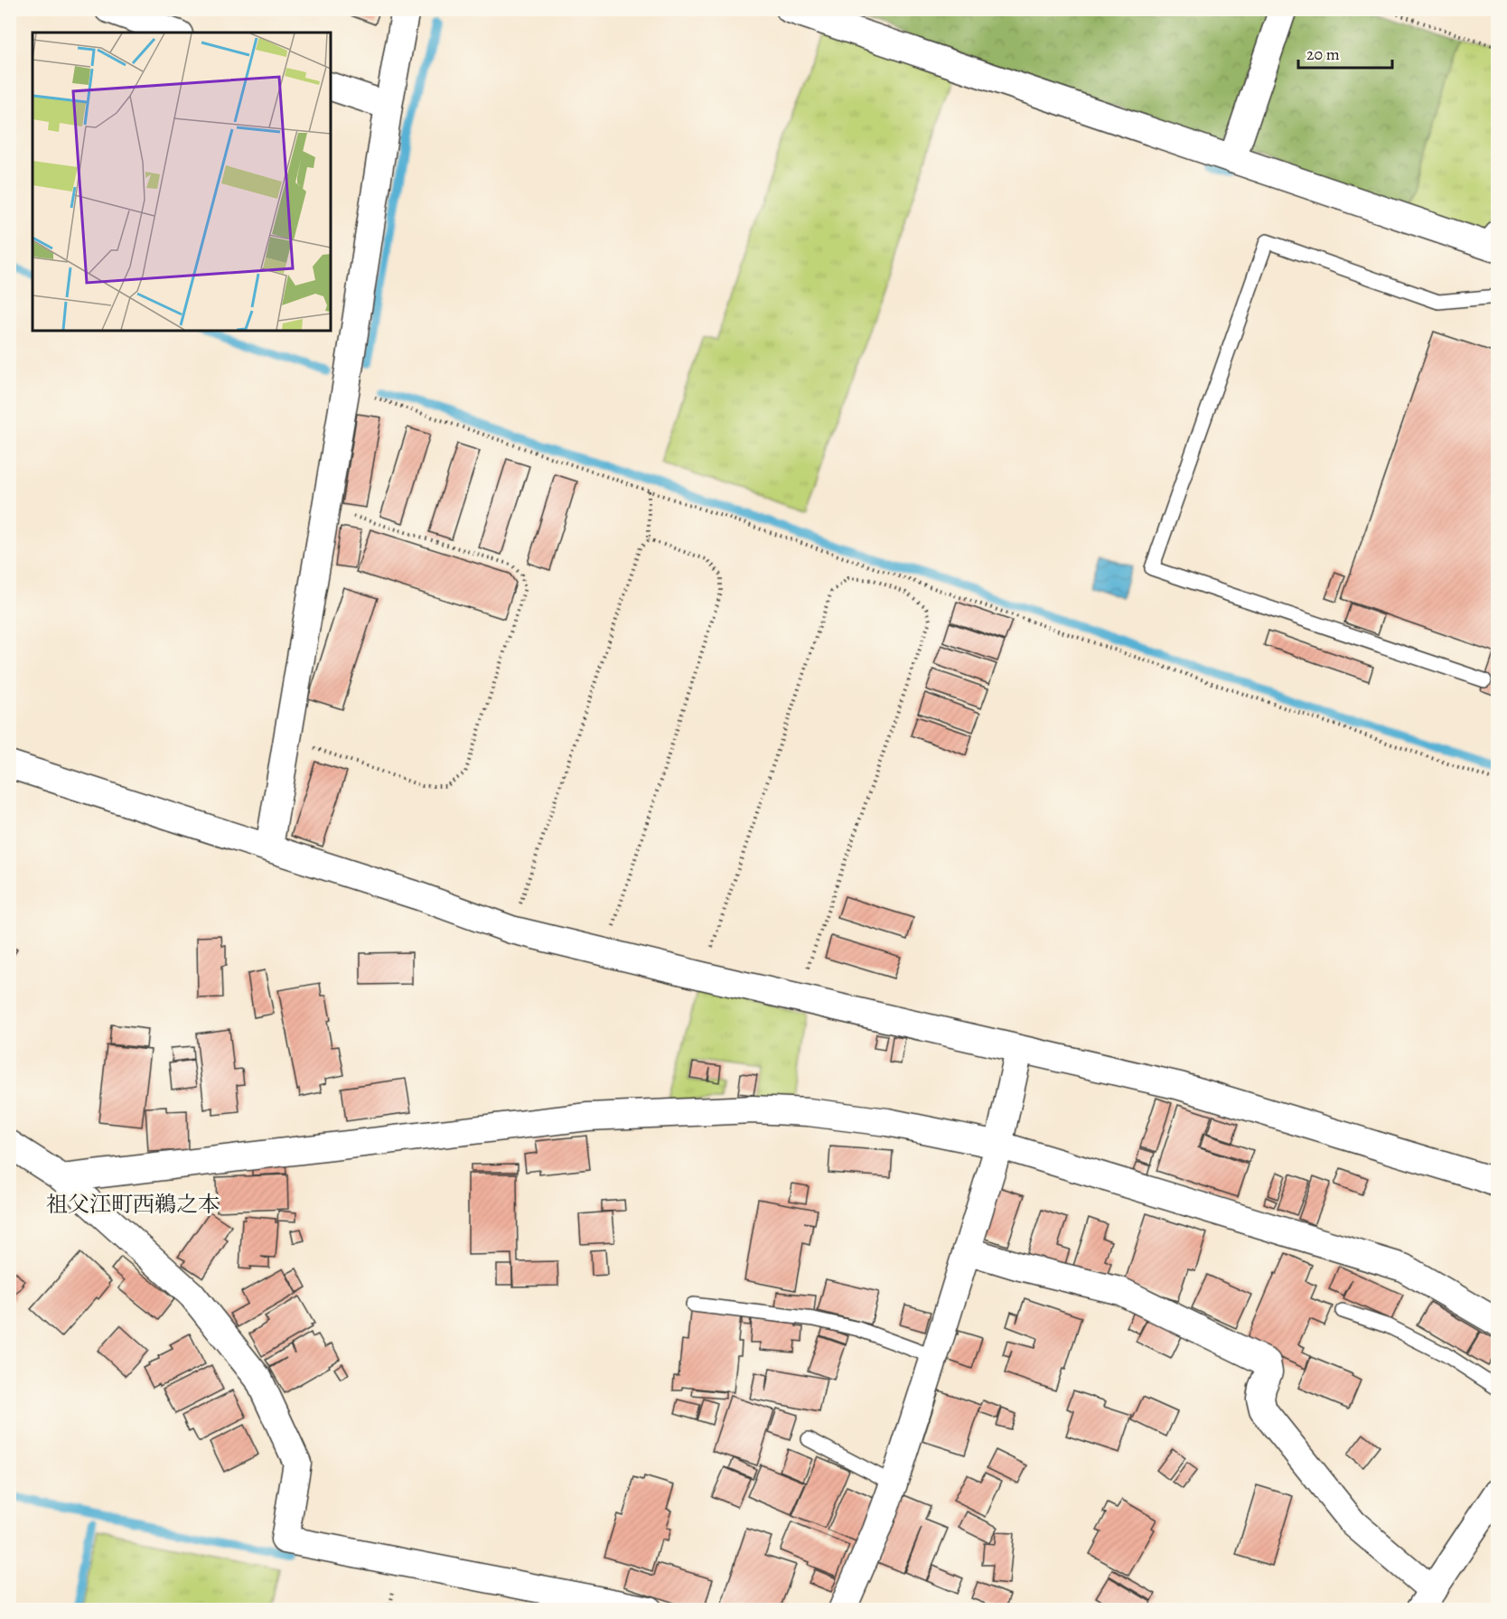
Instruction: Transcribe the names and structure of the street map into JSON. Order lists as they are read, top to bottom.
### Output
{
  "districts": ["祖父江町西鵜之本"],
  "scale_bar": "20 m"
}
